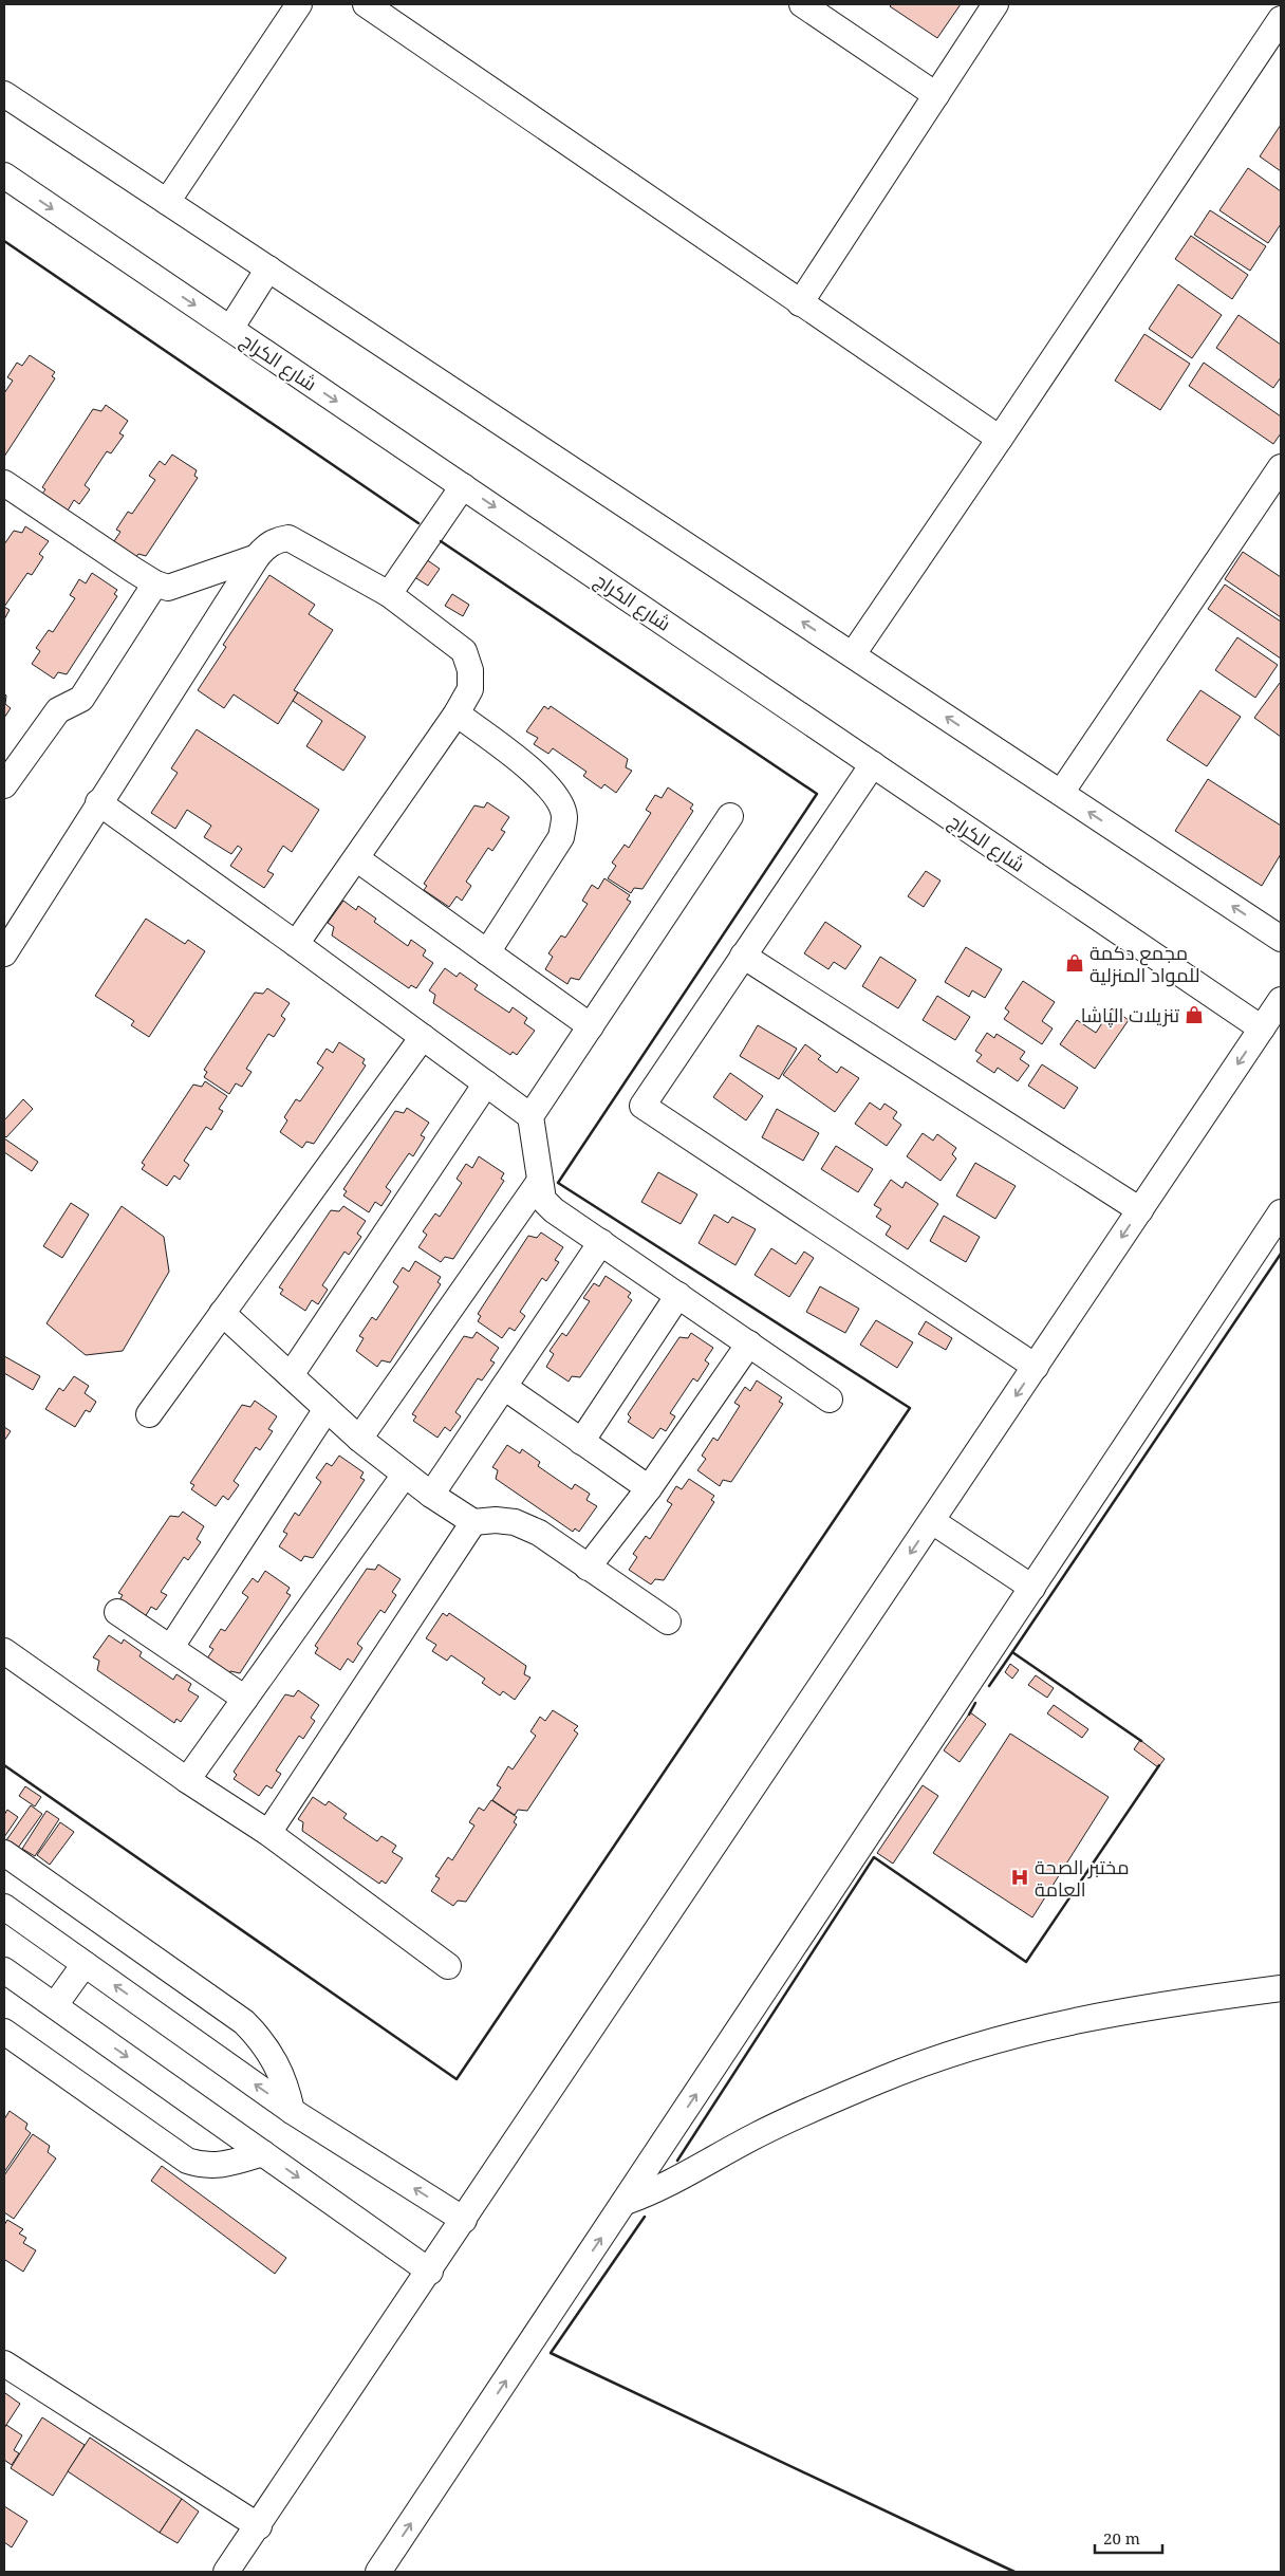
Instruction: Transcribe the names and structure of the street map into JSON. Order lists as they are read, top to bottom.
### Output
{
  "streets": {
    "street": ["شارع الكراج"]
  },
  "places": {
    "shop": ["مجمع دكمة للمواد المنزلية", "تنزيلات الپاشا"],
    "hospital": ["مختبر الصحة العامة"]
  },
  "scale_bar": "20 m"
}
